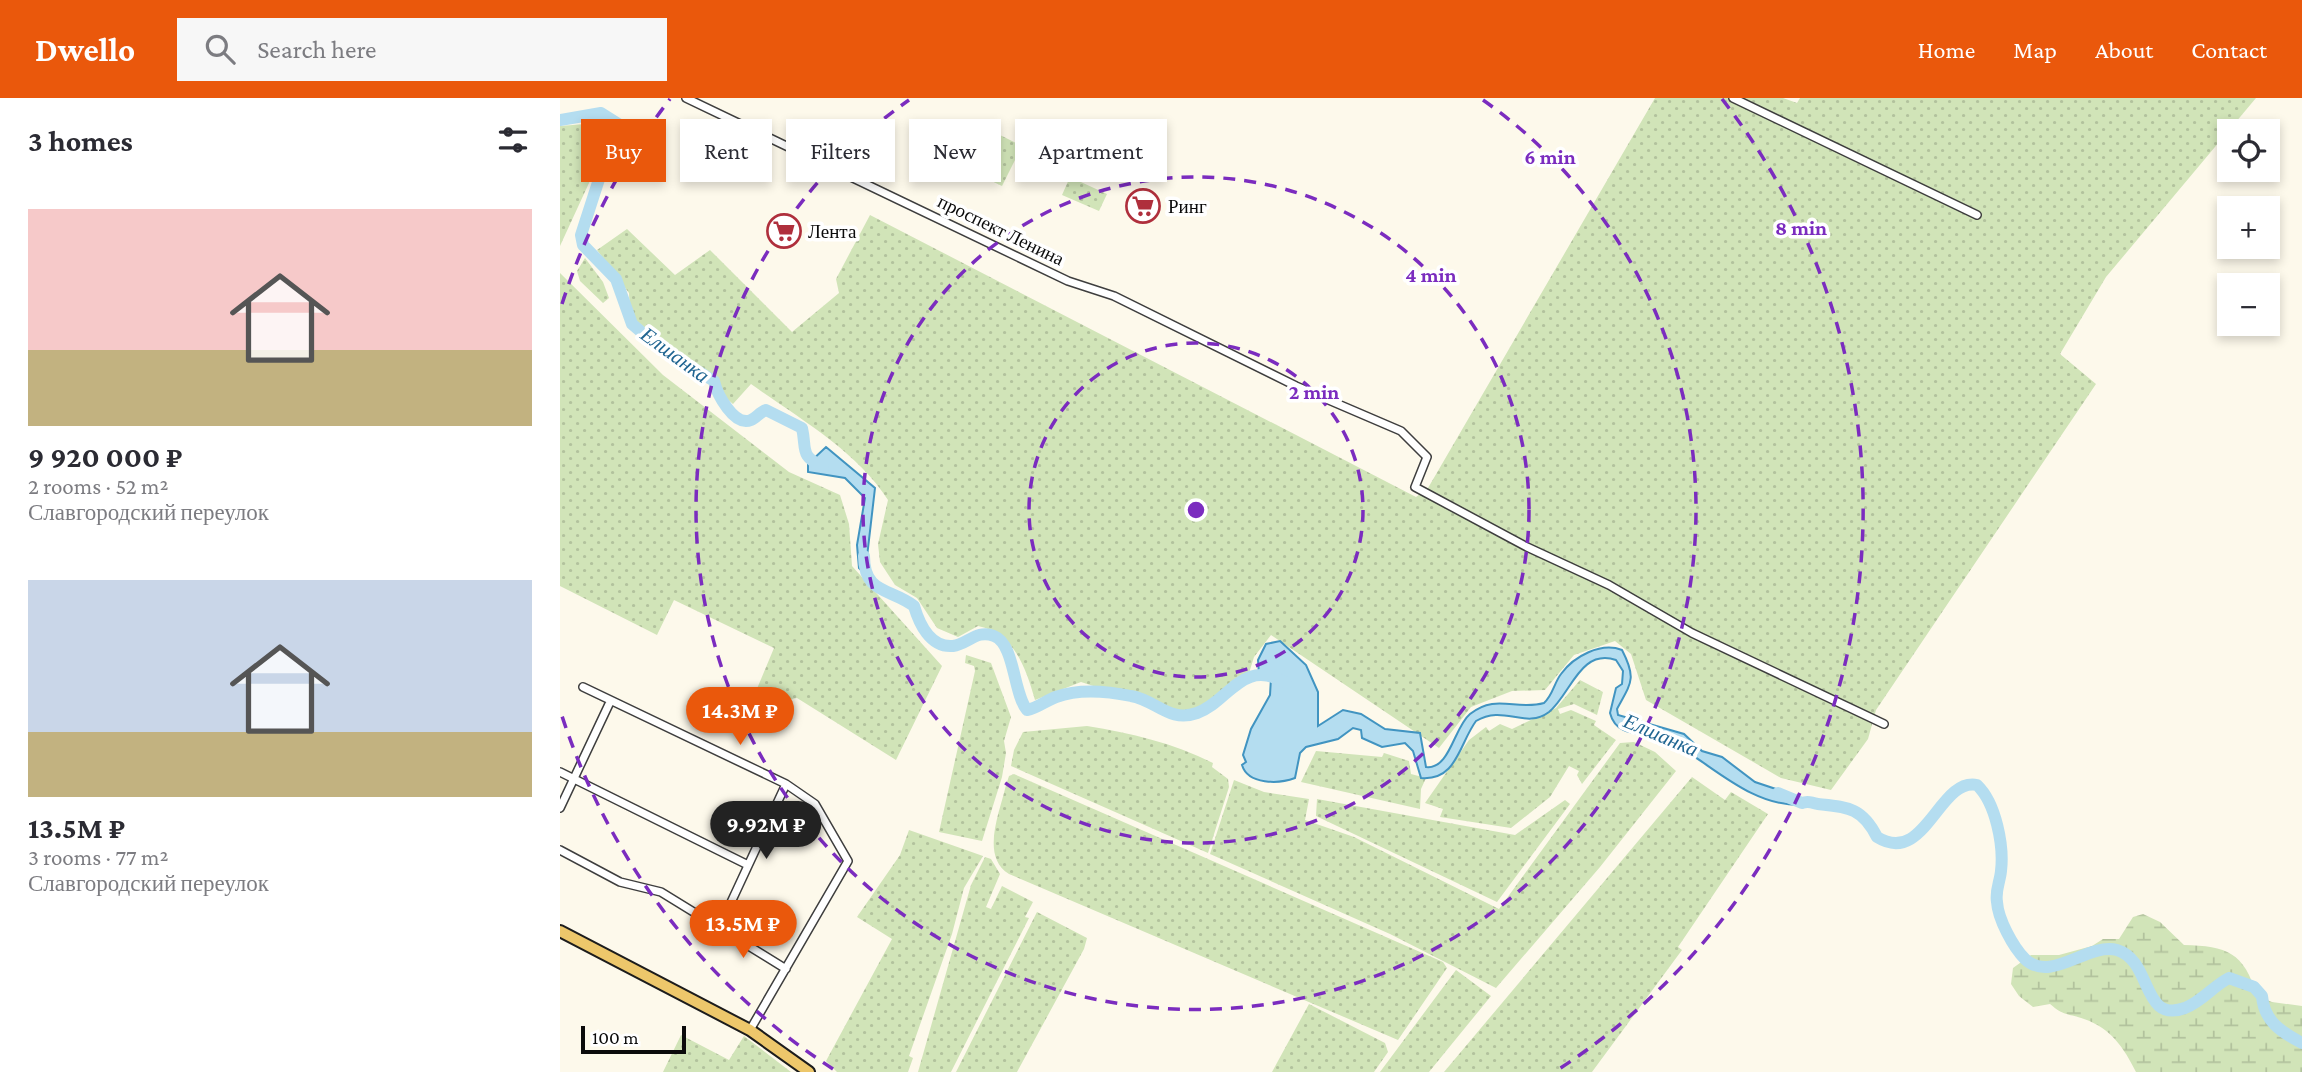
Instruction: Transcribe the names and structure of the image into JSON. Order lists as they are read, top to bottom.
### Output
{
  "streets": {
    "street": ["проспект Ленина"]
  },
  "water": ["Елшанка"],
  "places": {
    "supermarket": ["Ринг", "Лента"]
  },
  "scale_bar": "100 m",
  "page": {
    "header": "Dwello",
    "search": "Search here",
    "nav": [
      "Home",
      "Map",
      "About",
      "Contact"
    ],
    "heading": "3 homes",
    "map_buttons": ["+", "−"],
    "chip": [
      "Buy",
      "Rent",
      "Filters",
      "New",
      "Apartment"
    ],
    "list": [
      {
        "name": "9 920 000 ₽",
        "note": "2 rooms · 52 m² · Славгородский переулок"
      },
      {
        "name": "13.5M ₽",
        "note": "3 rooms · 77 m² · Славгородский переулок"
      }
    ],
    "price": ["14.3M ₽", "9.92M ₽", "13.5M ₽"],
    "scale": "100 m"
  },
  "rings": [
    "6 min",
    "8 min",
    "4 min",
    "2 min"
  ]
}
